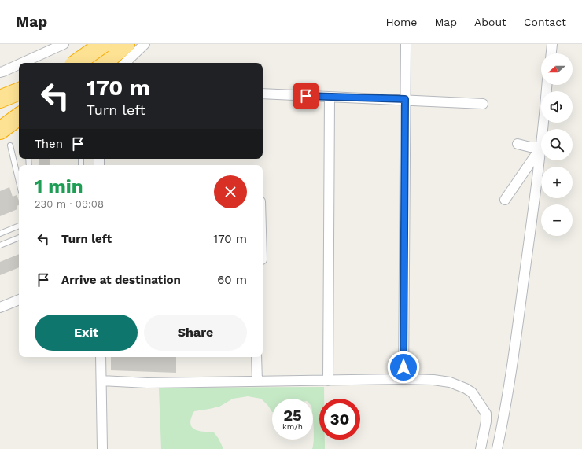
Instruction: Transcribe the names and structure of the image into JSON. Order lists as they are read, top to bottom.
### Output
{
  "north": "left",
  "page": {
    "header": "Map",
    "nav": [
      "Home",
      "Map",
      "About",
      "Contact"
    ],
    "map_buttons": ["+", "−"],
    "turn": ["170 m", "Turn left"],
    "then": "Then",
    "heading": ["1 min", "230 m · 09:08"],
    "list": [
      {
        "name": "Turn left",
        "value": "170 m"
      },
      {
        "name": "Arrive at destination",
        "value": "60 m"
      }
    ],
    "buttons": ["Exit", "Share"],
    "speed": "25 km/h",
    "limit": "30"
  }
}
